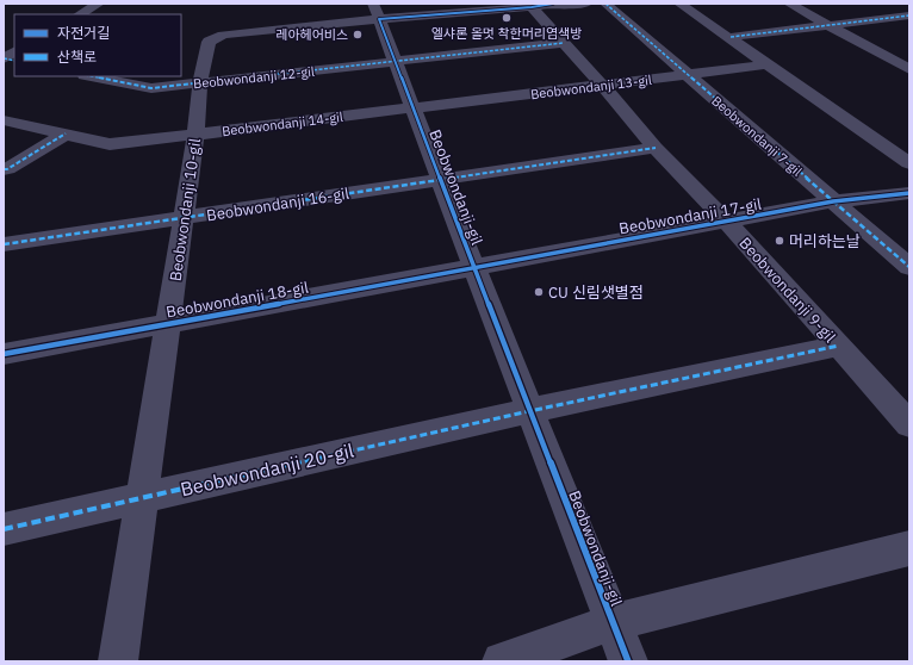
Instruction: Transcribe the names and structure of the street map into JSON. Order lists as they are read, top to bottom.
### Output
{
  "streets": {
    "street": [
      "Beobwondanji 12-gil",
      "Beobwondanji 13-gil",
      "Beobwondanji 14-gil",
      "Beobwondanji 7-gil",
      "Beobwondanji-gil",
      "Beobwondanji 16-gil",
      "Beobwondanji 10-gil",
      "Beobwondanji 17-gil",
      "Beobwondanji 9-gil",
      "Beobwondanji 18-gil",
      "Beobwondanji 20-gil"
    ]
  },
  "crossings": [
    ["Beobwondanji 12-gil", "Beobwondanji-gil"],
    ["Beobwondanji 12-gil", "Beobwondanji 10-gil"],
    ["Beobwondanji 13-gil", "Beobwondanji 14-gil"],
    ["Beobwondanji 13-gil", "Beobwondanji 7-gil"],
    ["Beobwondanji 13-gil", "Beobwondanji-gil"],
    ["Beobwondanji 13-gil", "Beobwondanji 9-gil"],
    ["Beobwondanji 14-gil", "Beobwondanji-gil"],
    ["Beobwondanji 14-gil", "Beobwondanji 10-gil"],
    ["Beobwondanji 7-gil", "Beobwondanji 17-gil"],
    ["Beobwondanji-gil", "Beobwondanji 16-gil"],
    ["Beobwondanji-gil", "Beobwondanji 10-gil"],
    ["Beobwondanji-gil", "Beobwondanji 17-gil"],
    ["Beobwondanji-gil", "Beobwondanji 9-gil"],
    ["Beobwondanji-gil", "Beobwondanji 18-gil"],
    ["Beobwondanji-gil", "Beobwondanji 20-gil"],
    ["Beobwondanji 16-gil", "Beobwondanji 10-gil"],
    ["Beobwondanji 10-gil", "Beobwondanji 18-gil"],
    ["Beobwondanji 10-gil", "Beobwondanji 20-gil"],
    ["Beobwondanji 17-gil", "Beobwondanji 9-gil"],
    ["Beobwondanji 17-gil", "Beobwondanji 18-gil"]
  ],
  "places": [
    "엘샤론 올멋 착한머리염색방",
    "레아헤어비스",
    "머리하는날",
    "CU 신림샛별점"
  ],
  "legend": ["자전거길", "산책로"]
}
